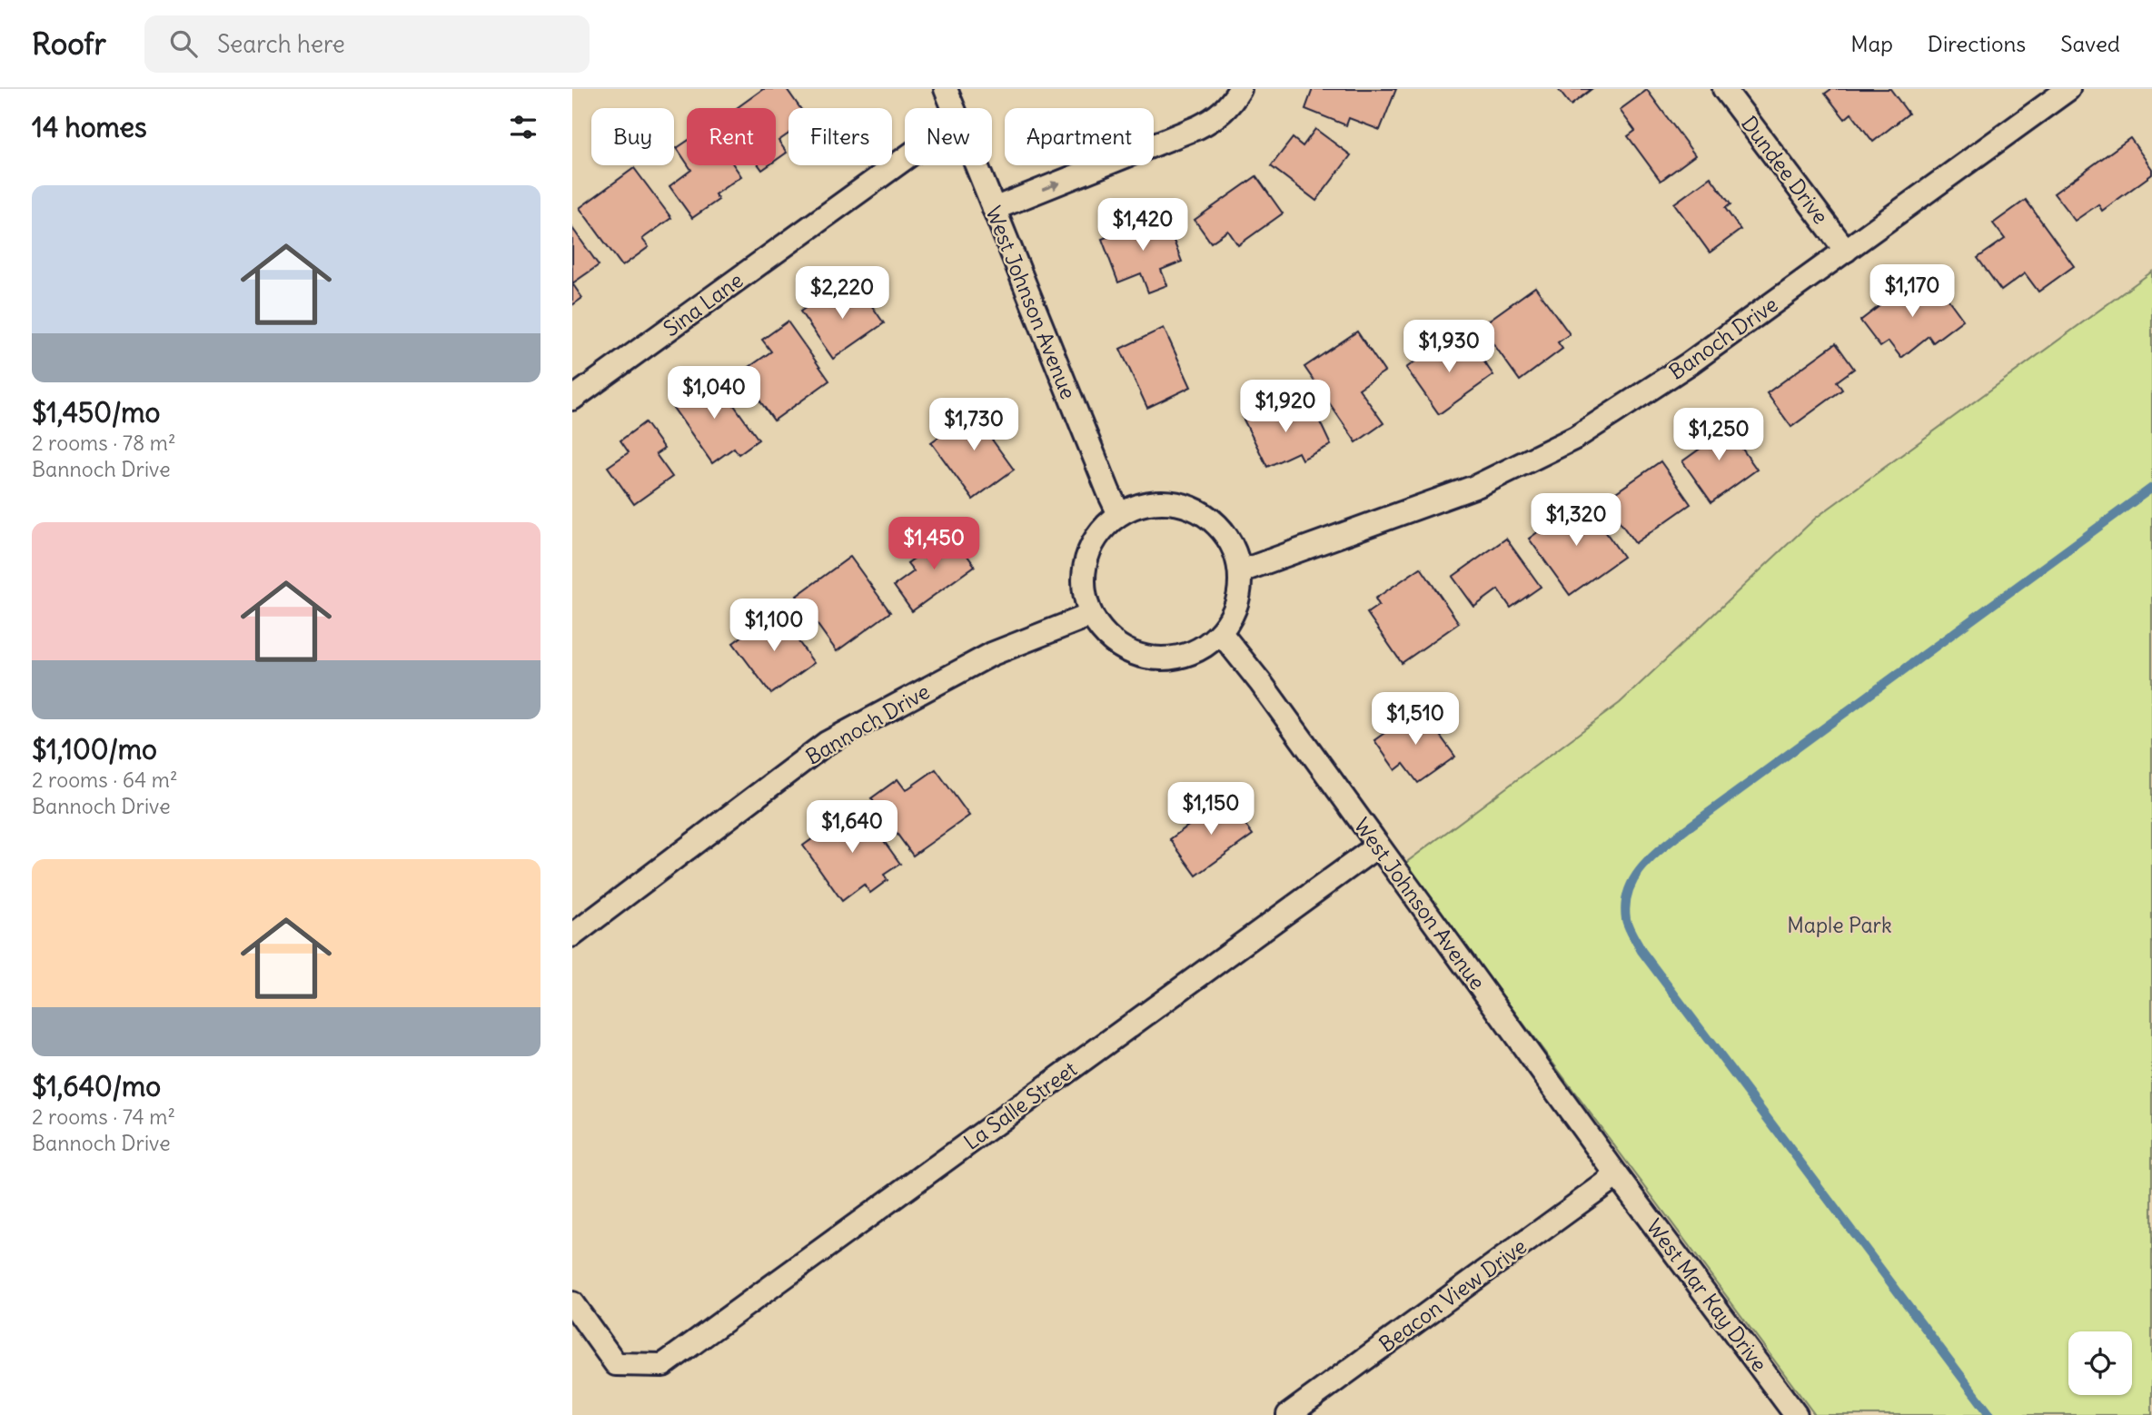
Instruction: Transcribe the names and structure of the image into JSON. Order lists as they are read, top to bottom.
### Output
{
  "streets": {
    "street": [
      "Dundee Drive",
      "West Johnson Avenue",
      "Sina Lane",
      "Banoch Drive",
      "Bannoch Drive",
      "La Salle Street",
      "Beacon View Drive",
      "West Mar Kay Drive"
    ]
  },
  "crossings": [
    ["Dundee Drive", "Banoch Drive"],
    ["West Johnson Avenue", "Banoch Drive"],
    ["West Johnson Avenue", "Bannoch Drive"],
    ["West Johnson Avenue", "La Salle Street"],
    ["West Johnson Avenue", "Beacon View Drive"],
    ["West Johnson Avenue", "West Mar Kay Drive"],
    ["Banoch Drive", "Bannoch Drive"],
    ["Beacon View Drive", "West Mar Kay Drive"]
  ],
  "parks": ["Maple Park"],
  "page": {
    "header": "Roofr",
    "search": "Search here",
    "nav": ["Map", "Directions", "Saved"],
    "heading": "14 homes",
    "chip": [
      "Buy",
      "Rent",
      "Filters",
      "New",
      "Apartment"
    ],
    "list": [
      {
        "name": "$1,450/mo",
        "note": "2 rooms · 78 m² · Bannoch Drive"
      },
      {
        "name": "$1,100/mo",
        "note": "2 rooms · 64 m² · Bannoch Drive"
      },
      {
        "name": "$1,640/mo",
        "note": "2 rooms · 74 m² · Bannoch Drive"
      }
    ],
    "price": [
      "$1,420",
      "$1,170",
      "$2,220",
      "$1,930",
      "$1,040",
      "$1,920",
      "$1,730",
      "$1,250",
      "$1,320",
      "$1,450",
      "$1,100",
      "$1,510",
      "$1,150",
      "$1,640"
    ]
  }
}
